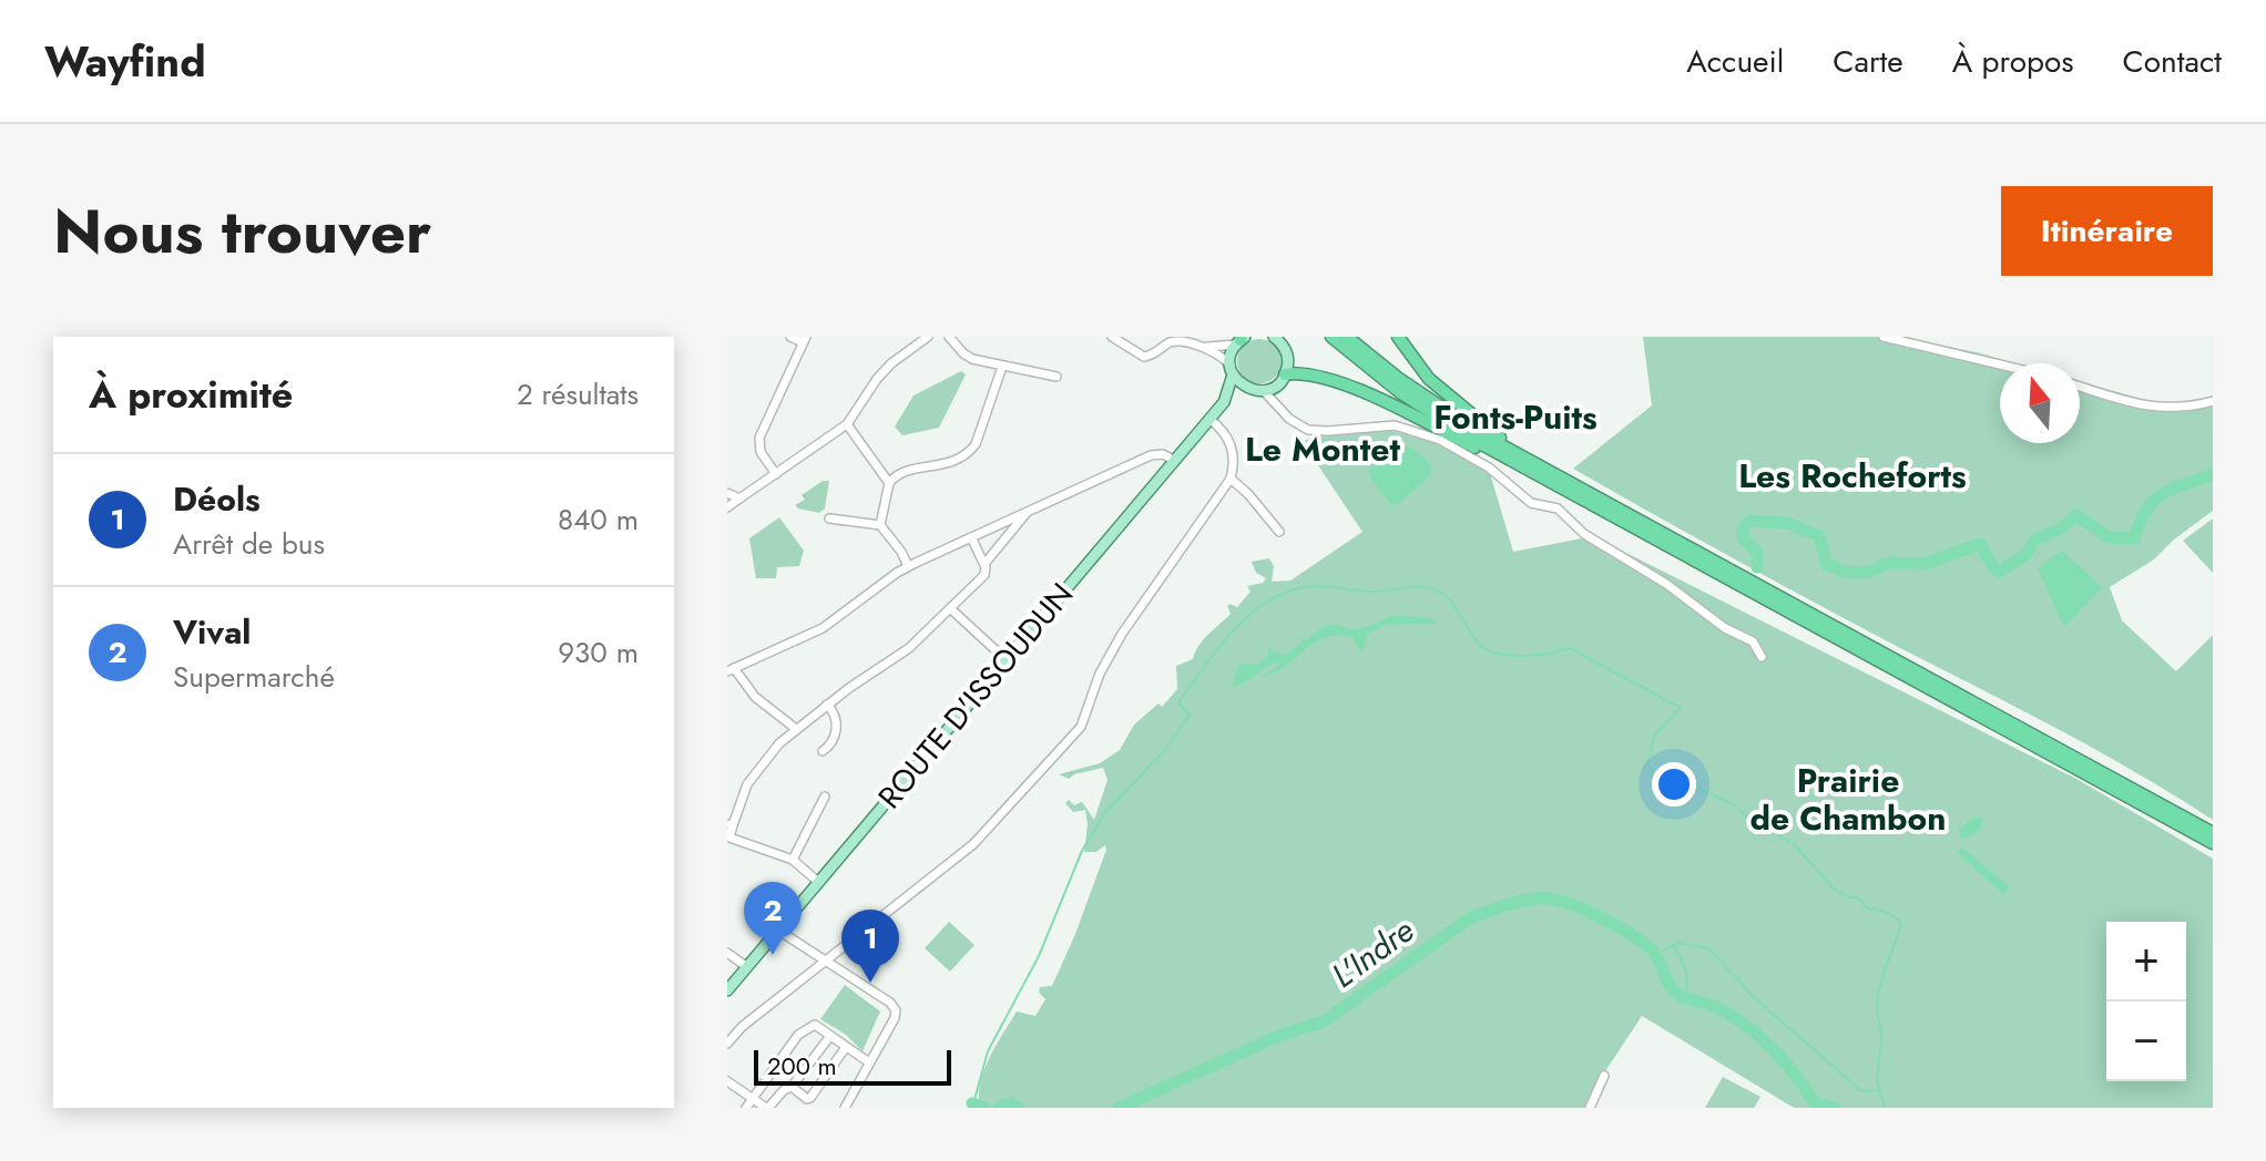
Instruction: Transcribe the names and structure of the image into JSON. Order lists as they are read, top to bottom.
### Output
{
  "streets": {
    "main road": ["ROUTE D'ISSOUDUN"]
  },
  "districts": [
    "Fonts-Puits",
    "Le Montet",
    "Les Rocheforts",
    "Prairie de Chambon"
  ],
  "water": ["L'Indre"],
  "scale_bar": "200 m",
  "north": "top",
  "page": {
    "header": "Wayfind",
    "nav": [
      "Accueil",
      "Carte",
      "À propos",
      "Contact"
    ],
    "title": "Nous trouver",
    "buttons": "Itinéraire",
    "heading": ["À proximité", "2 résultats"],
    "list": [
      {
        "mark": "1",
        "name": "Déols",
        "note": "Arrêt de bus",
        "value": "840 m"
      },
      {
        "mark": "2",
        "name": "Vival",
        "note": "Supermarché",
        "value": "930 m"
      }
    ],
    "pins": ["2", "1"],
    "map_buttons": ["+", "−"],
    "scale": "200 m"
  }
}
